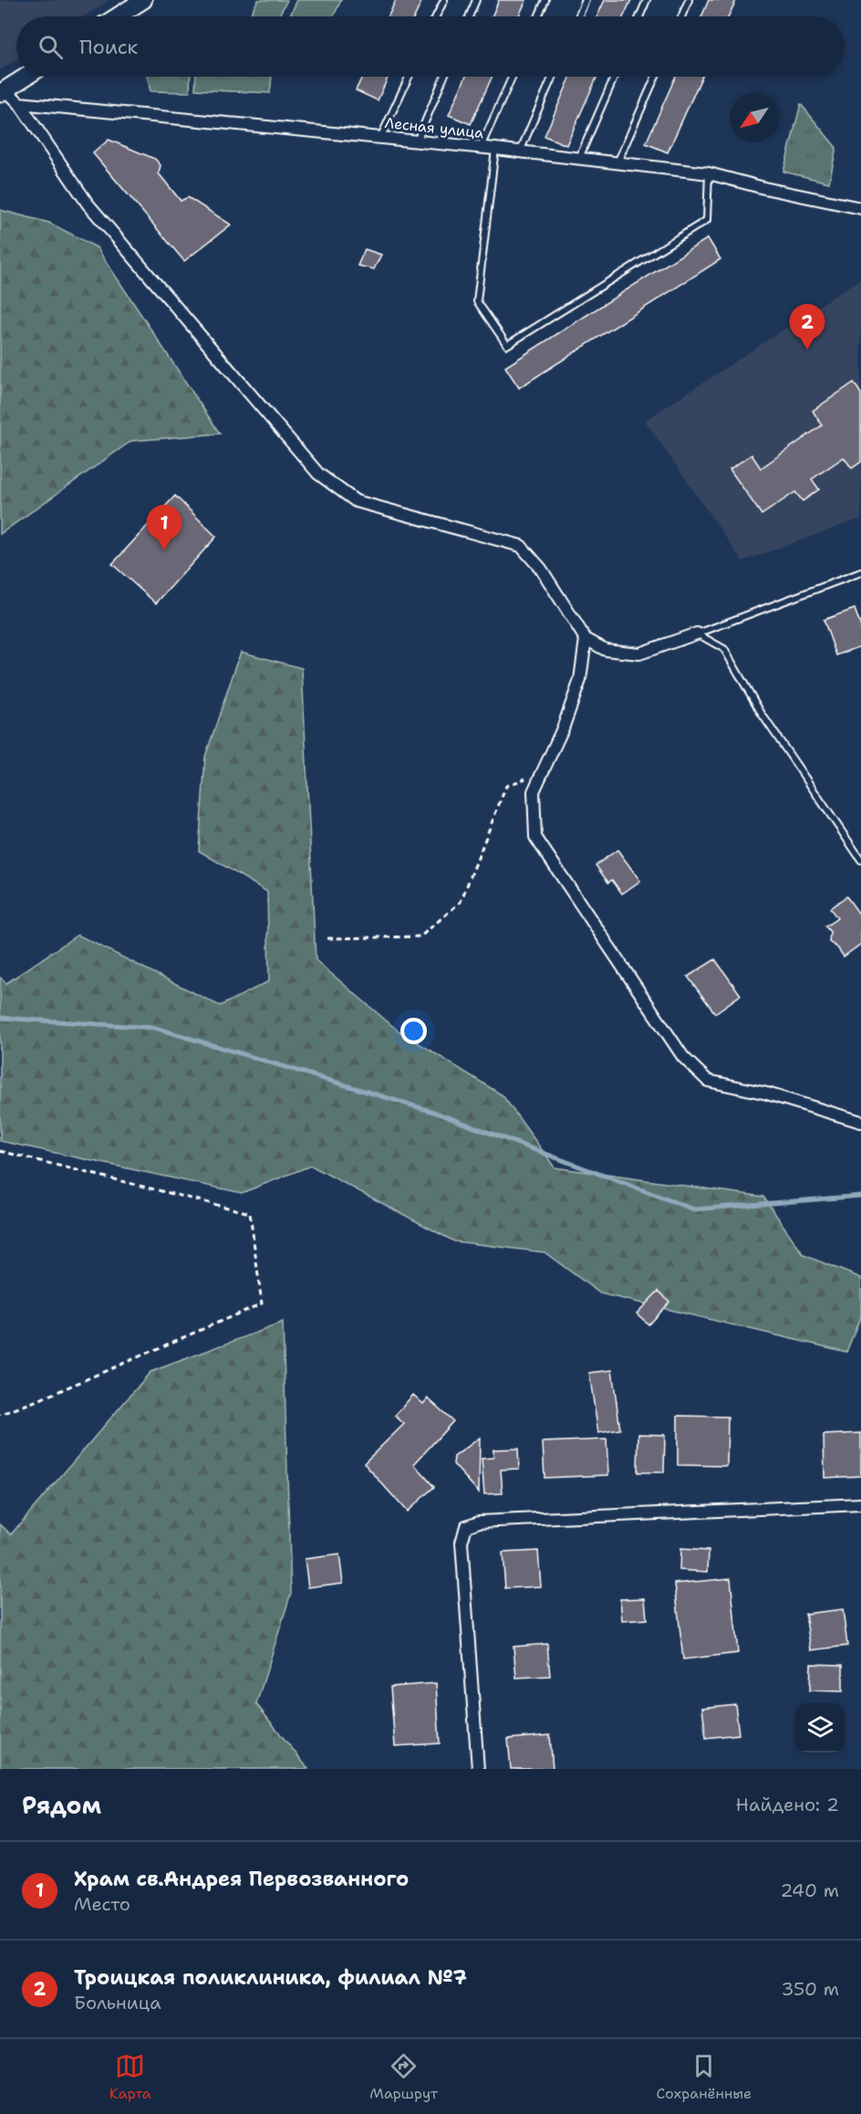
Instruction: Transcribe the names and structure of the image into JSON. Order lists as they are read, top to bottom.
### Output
{
  "streets": {
    "street": ["Лесная улица"]
  },
  "north": "bottom left",
  "page": {
    "search": "Поиск",
    "pins": ["2", "1"],
    "heading": ["Рядом", "Найдено: 2"],
    "list": [
      {
        "mark": "1",
        "name": "Храм св.Андрея Первозванного",
        "note": "Место",
        "value": "240 m"
      },
      {
        "mark": "2",
        "name": "Троицкая поликлиника, филиал №7",
        "note": "Больница",
        "value": "350 m"
      }
    ],
    "nav": ["Карта", "Маршрут", "Сохранённые"]
  }
}
